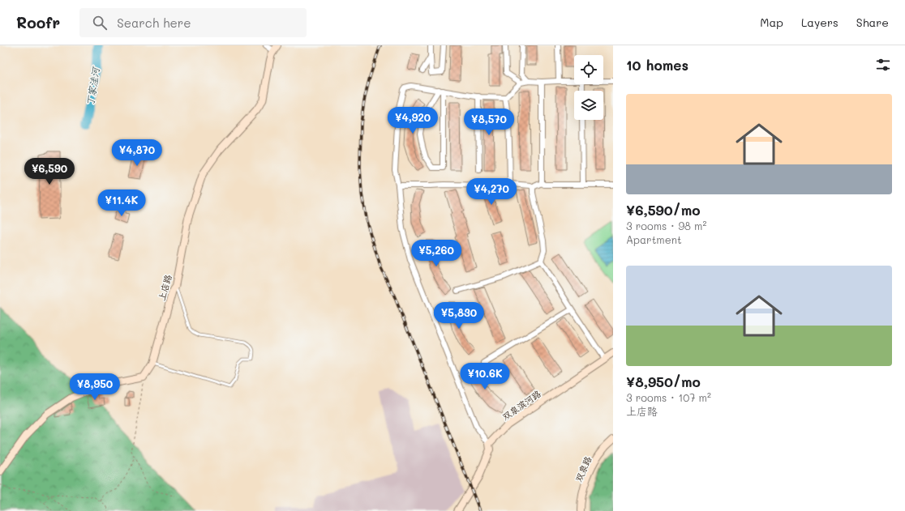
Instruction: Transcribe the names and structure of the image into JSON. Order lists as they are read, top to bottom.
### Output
{
  "streets": {
    "street": ["上店路", "双泉滨河路", "双泉路"]
  },
  "water": ["丁家洼河"],
  "page": {
    "header": "Roofr",
    "search": "Search here",
    "nav": ["Map", "Layers", "Share"],
    "heading": "10 homes",
    "list": [
      {
        "name": "¥6,590/mo",
        "note": "3 rooms · 98 m² · Apartment"
      },
      {
        "name": "¥8,950/mo",
        "note": "3 rooms · 107 m² · 上店路"
      }
    ],
    "price": [
      "¥4,920",
      "¥8,570",
      "¥4,870",
      "¥6,590",
      "¥4,270",
      "¥11.4K",
      "¥5,260",
      "¥5,830",
      "¥10.6K",
      "¥8,950"
    ]
  }
}
